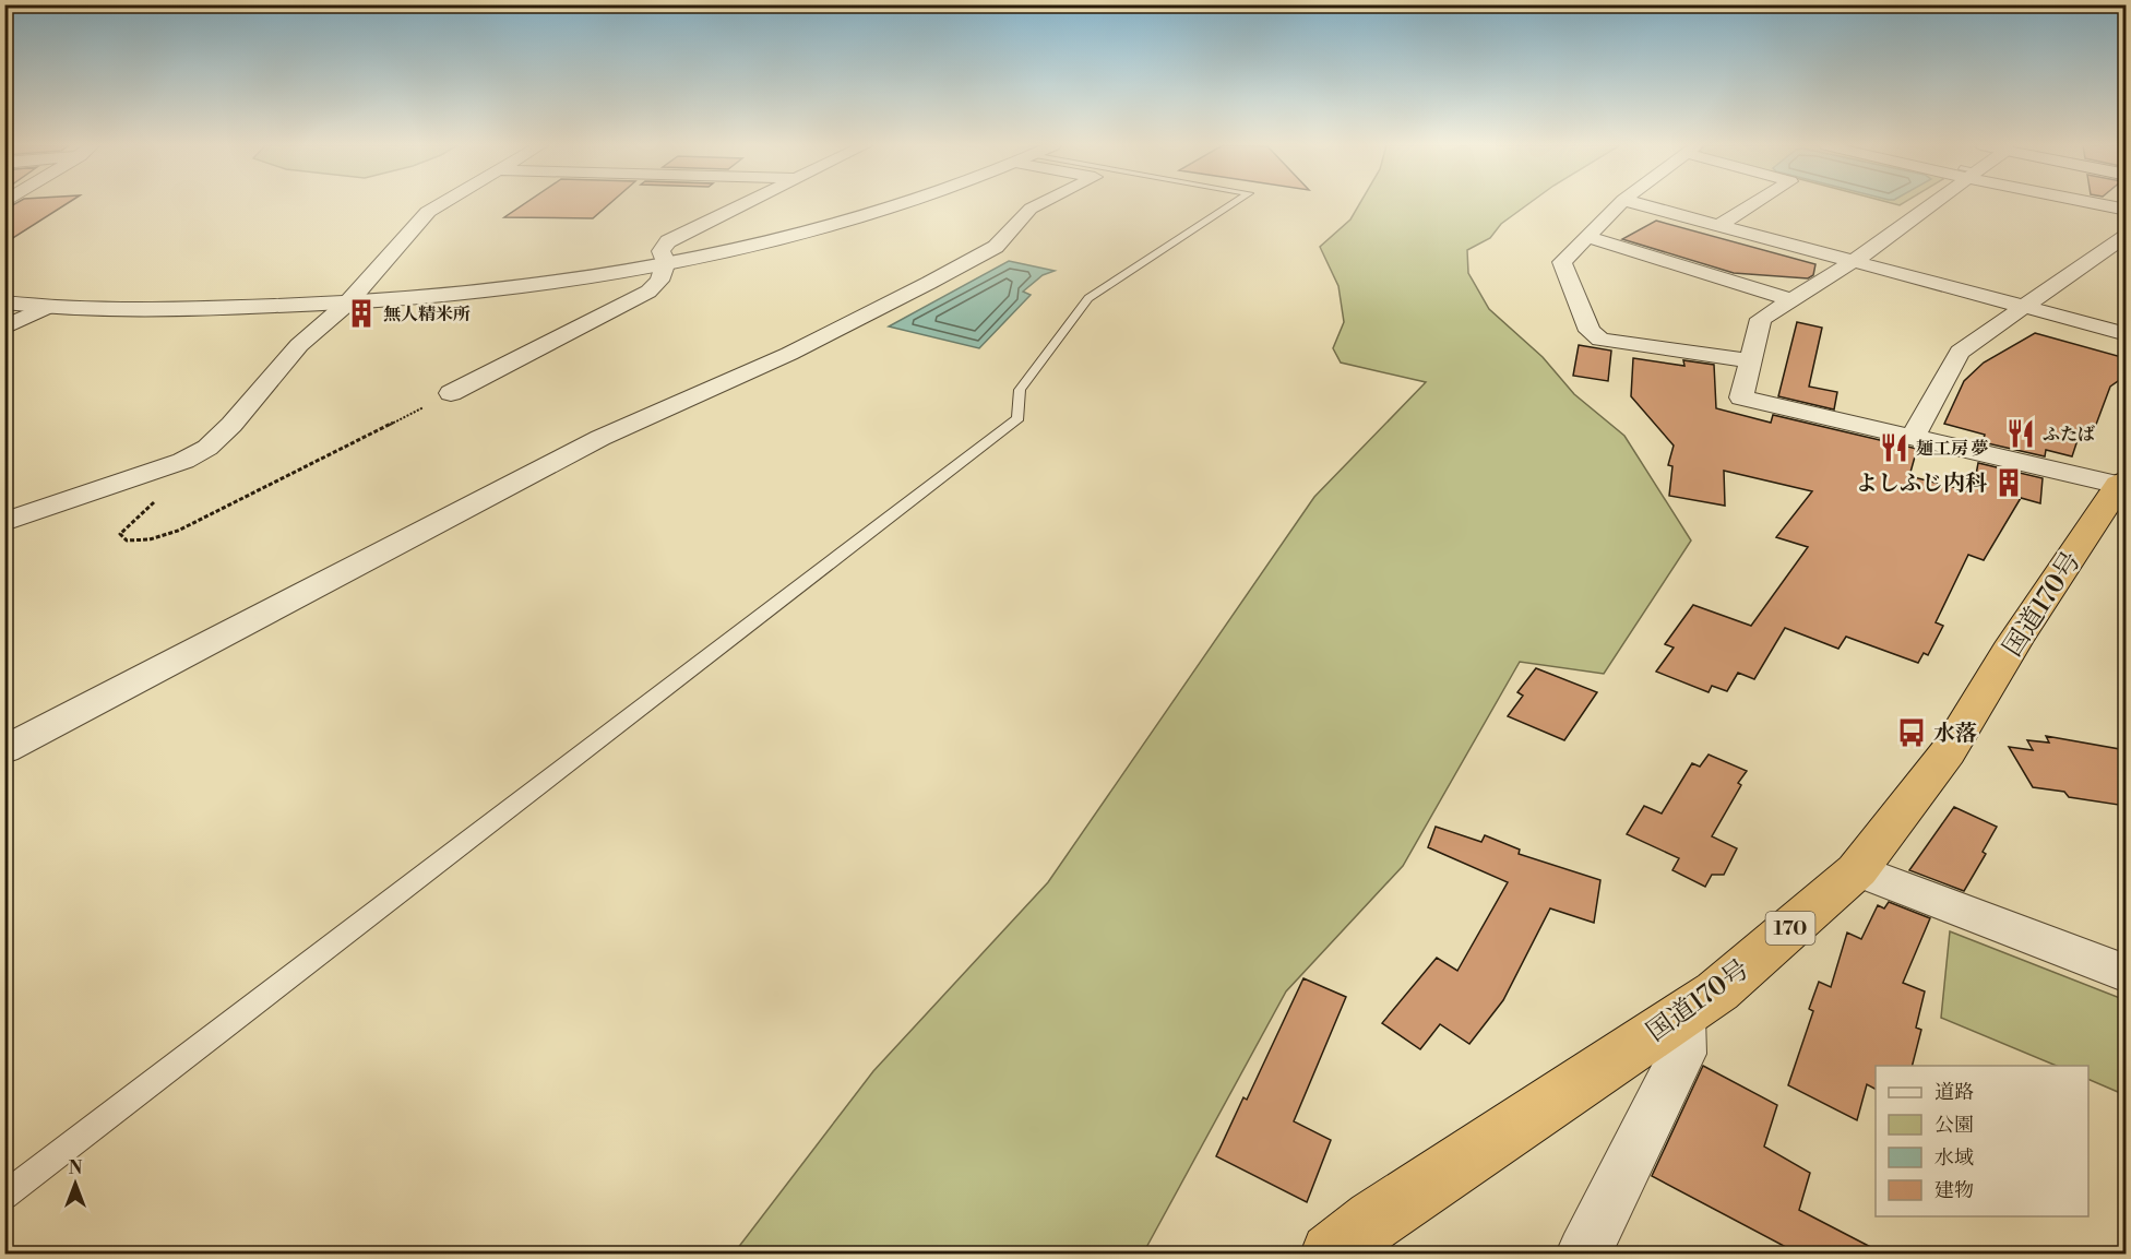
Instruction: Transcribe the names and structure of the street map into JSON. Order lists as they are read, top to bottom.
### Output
{
  "streets": {
    "highway": ["国道170号", "170"]
  },
  "places": {
    "building": ["無人精米所", "よしふじ内科"],
    "restaurant": ["ふたば", "麺工房 夢"],
    "bus stop": ["水落"]
  },
  "legend": [
    "道路",
    "公園",
    "水域",
    "建物"
  ],
  "north": "top"
}
